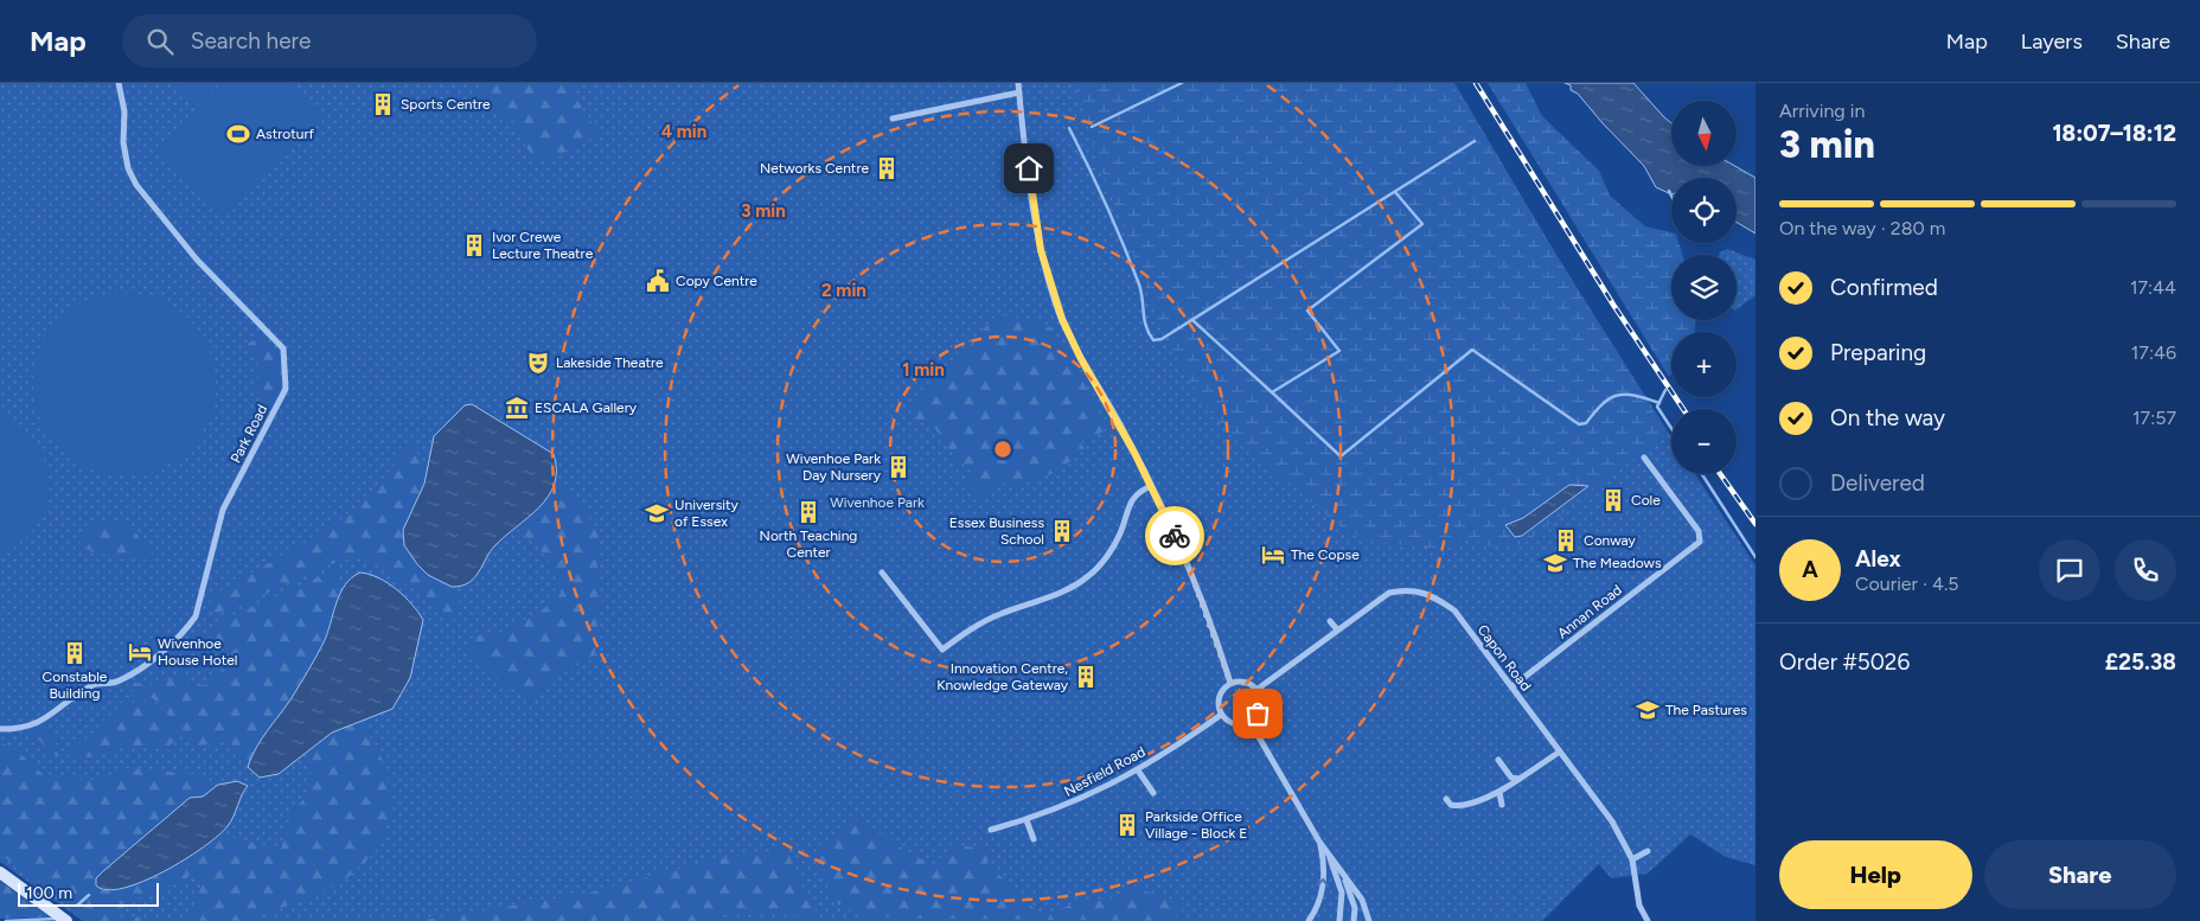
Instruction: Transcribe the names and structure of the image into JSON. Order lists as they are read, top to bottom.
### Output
{
  "streets": {
    "street": [
      "Park Road",
      "Annan Road",
      "Capon Road",
      "Nesfield Road"
    ]
  },
  "crossings": [
    ["Annan Road", "Capon Road"],
    ["Capon Road", "Nesfield Road"]
  ],
  "parks": ["Wivenhoe Park"],
  "places": {
    "building": [
      "Sports Centre",
      "Networks Centre",
      "Ivor Crewe Lecture Theatre",
      "Wivenhoe Park Day Nursery",
      "Cole",
      "North Teaching Center",
      "Essex Business School",
      "Conway",
      "Constable Building",
      "Innovation Centre, Knowledge Gateway",
      "Parkside Office Village - Block E"
    ],
    "sports": ["Astroturf"],
    "public building": ["Copy Centre"],
    "theatre": ["Lakeside Theatre"],
    "museum": ["ESCALA Gallery"],
    "school or university": ["University of Essex", "The Meadows", "The Pastures"],
    "hotel": ["The Copse", "Wivenhoe House Hotel"]
  },
  "scale_bar": "100 m",
  "north": "bottom",
  "page": {
    "header": "Map",
    "search": "Search here",
    "nav": ["Map", "Layers", "Share"],
    "heading": ["3 min", "Arriving in", "18:07–18:12"],
    "panel": [
      "Alex",
      "Courier · 4.5",
      "Order #5026",
      "£25.38"
    ],
    "map_buttons": ["+", "−"],
    "bar": "On the way · 280 m",
    "list": [
      ["Confirmed", "17:44"],
      ["Preparing", "17:46"],
      ["On the way", "17:57"],
      "Delivered"
    ],
    "round": "A",
    "buttons": ["Help", "Share"],
    "scale": "100 m"
  },
  "rings": [
    "4 min",
    "3 min",
    "2 min",
    "1 min"
  ]
}
